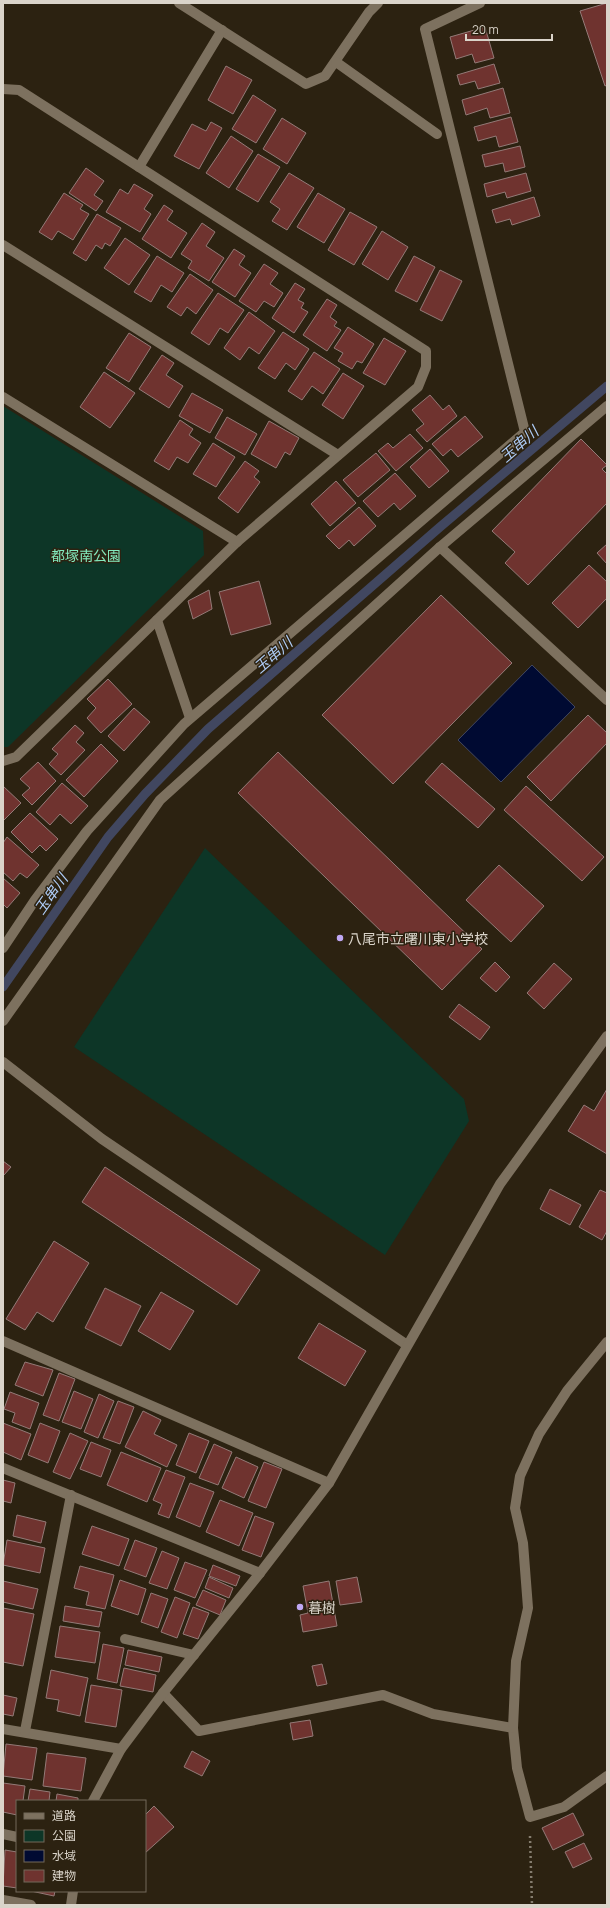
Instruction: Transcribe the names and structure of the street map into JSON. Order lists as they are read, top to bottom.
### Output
{
  "water": ["玉串川"],
  "parks": ["都塚南公園"],
  "places": ["八尾市立曙川東小学校", "暮樹"],
  "legend": [
    "道路",
    "公園",
    "水域",
    "建物"
  ],
  "scale_bar": "20 m"
}
